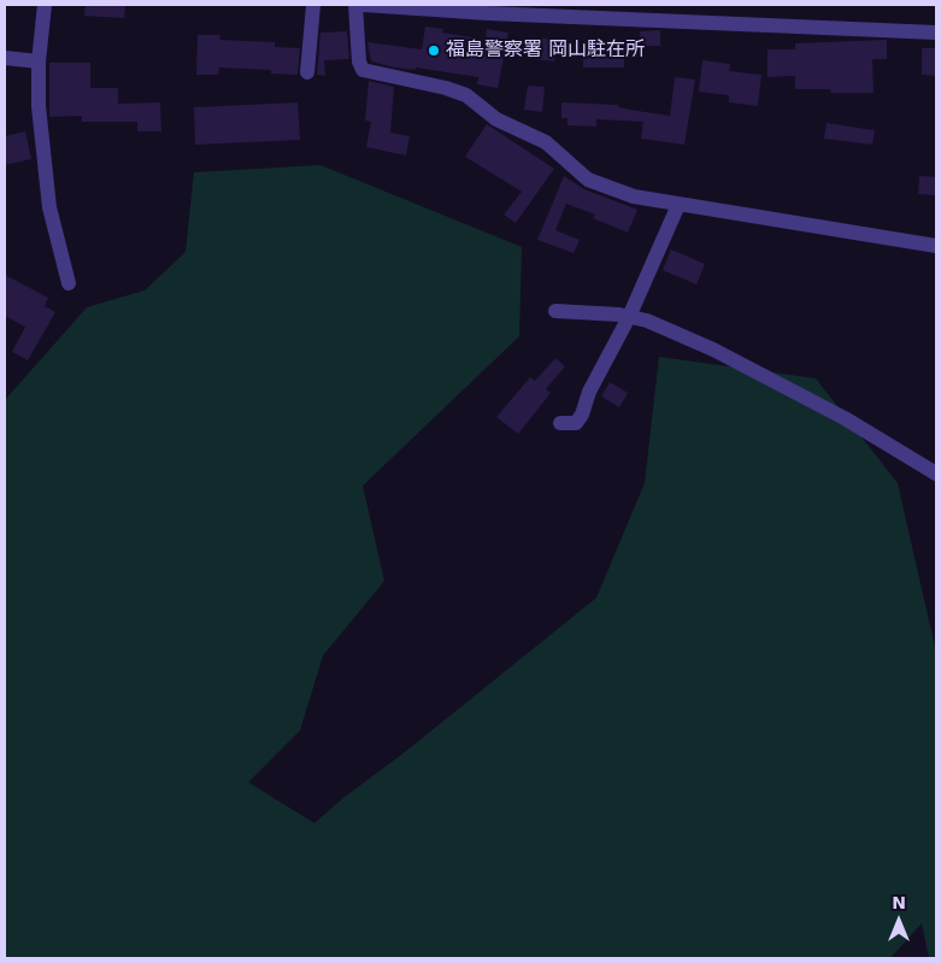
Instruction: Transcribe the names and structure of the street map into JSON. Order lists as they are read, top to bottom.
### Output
{
  "places": ["福島警察署 岡山駐在所"],
  "north": "top"
}
